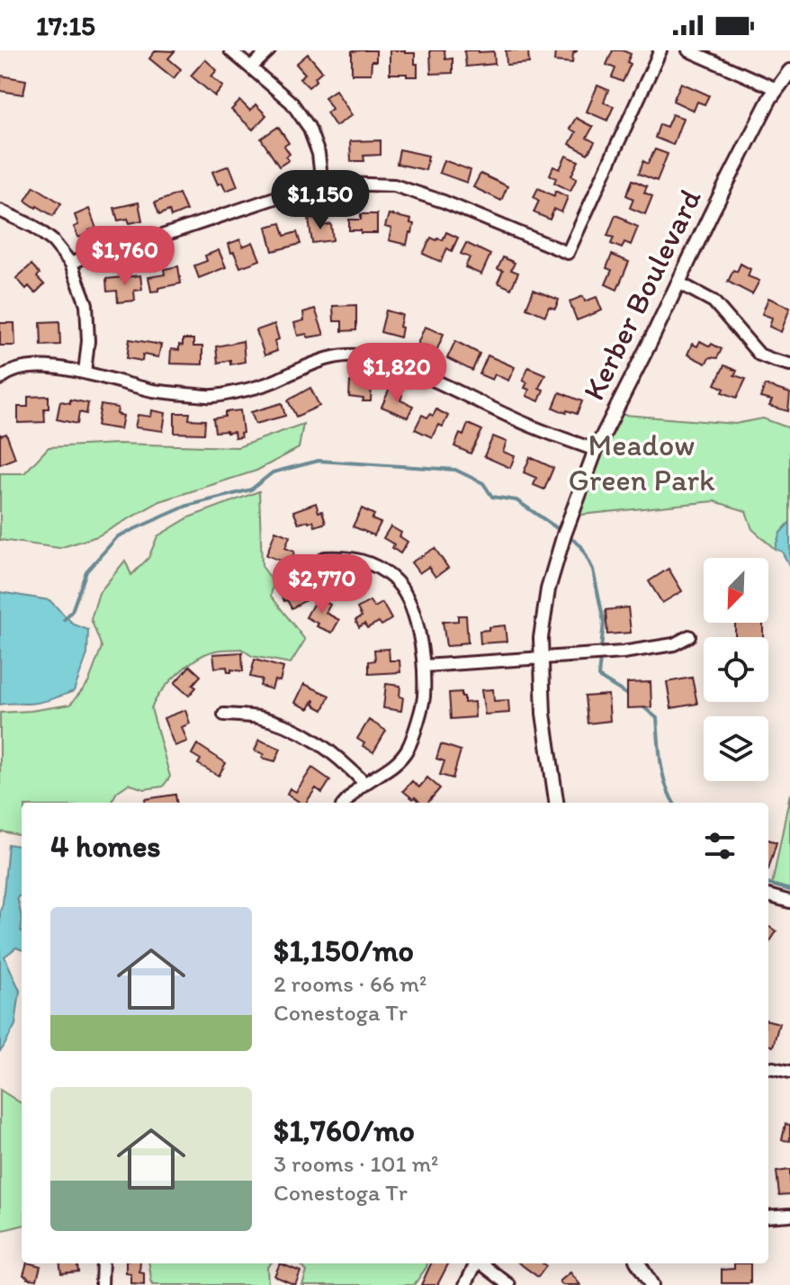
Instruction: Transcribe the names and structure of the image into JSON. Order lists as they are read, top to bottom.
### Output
{
  "streets": {
    "street": ["Kerber Boulevard"]
  },
  "parks": ["Meadow Green Park"],
  "north": "bottom left",
  "page": {
    "status": "17:15",
    "price": [
      "$1,150",
      "$1,760",
      "$1,820",
      "$2,770"
    ],
    "heading": "4 homes",
    "list": [
      {
        "name": "$1,150/mo",
        "note": "2 rooms · 66 m² · Conestoga Tr"
      },
      {
        "name": "$1,760/mo",
        "note": "3 rooms · 101 m² · Conestoga Tr"
      }
    ]
  }
}
